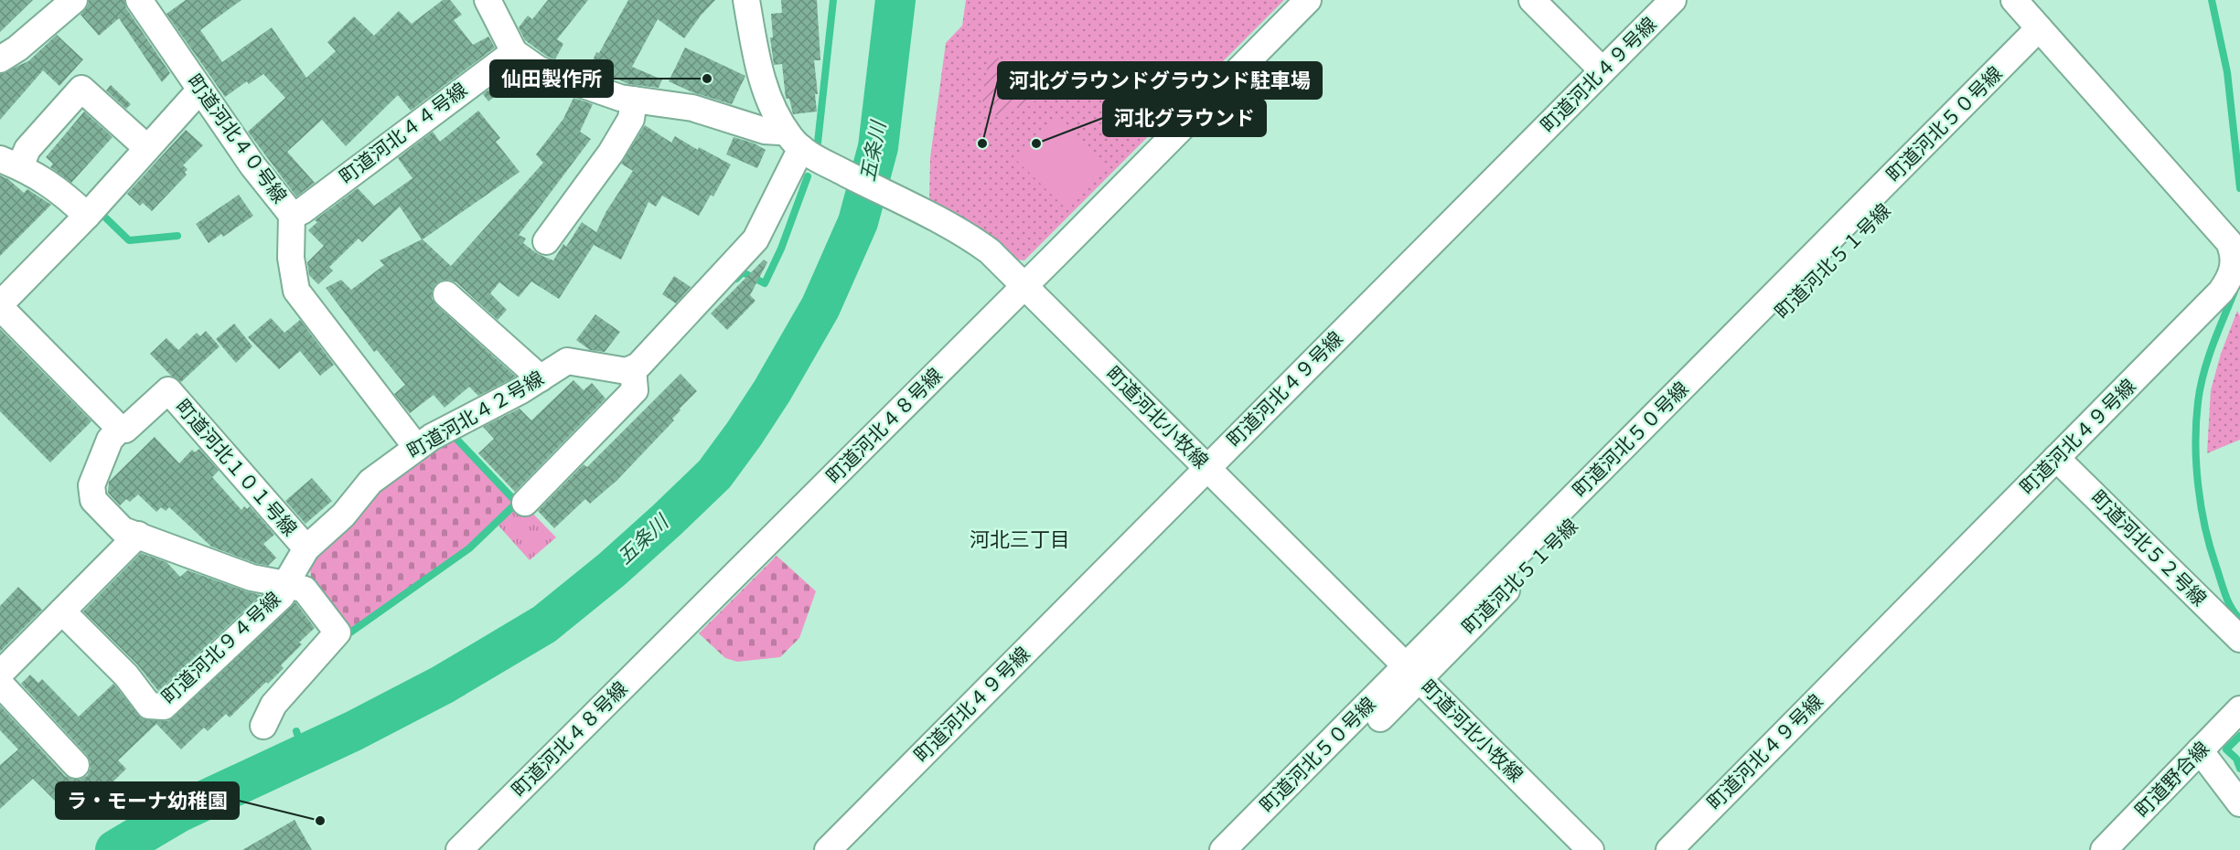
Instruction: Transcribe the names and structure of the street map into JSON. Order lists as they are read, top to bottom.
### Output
{
  "streets": {
    "street": [
      "町道河北４９号線",
      "町道河北５０号線",
      "町道河北４４号線",
      "町道河北４０号線",
      "町道河北４２号線",
      "町道河北小牧線",
      "町道河北４８号線",
      "町道河北１０１号線",
      "町道河北５２号線",
      "町道河北９４号線",
      "町道野合線"
    ]
  },
  "crossings": [
    ["町道河北４９号線", "町道河北５０号線"],
    ["町道河北４９号線", "町道河北小牧線"],
    ["町道河北４９号線", "町道河北５２号線"],
    ["町道河北５０号線", "町道河北小牧線"],
    ["町道河北４４号線", "町道河北４０号線"],
    ["町道河北４０号線", "町道河北４２号線"],
    ["町道河北４２号線", "町道河北１０１号線"],
    ["町道河北４２号線", "町道河北９４号線"],
    ["町道河北小牧線", "町道河北４８号線"]
  ],
  "districts": ["河北三丁目"],
  "water": ["五条川"],
  "places": [
    "仙田製作所",
    "河北グラウンドグラウンド駐車場",
    "河北グラウンド",
    "ラ・モーナ幼稚園"
  ]
}
